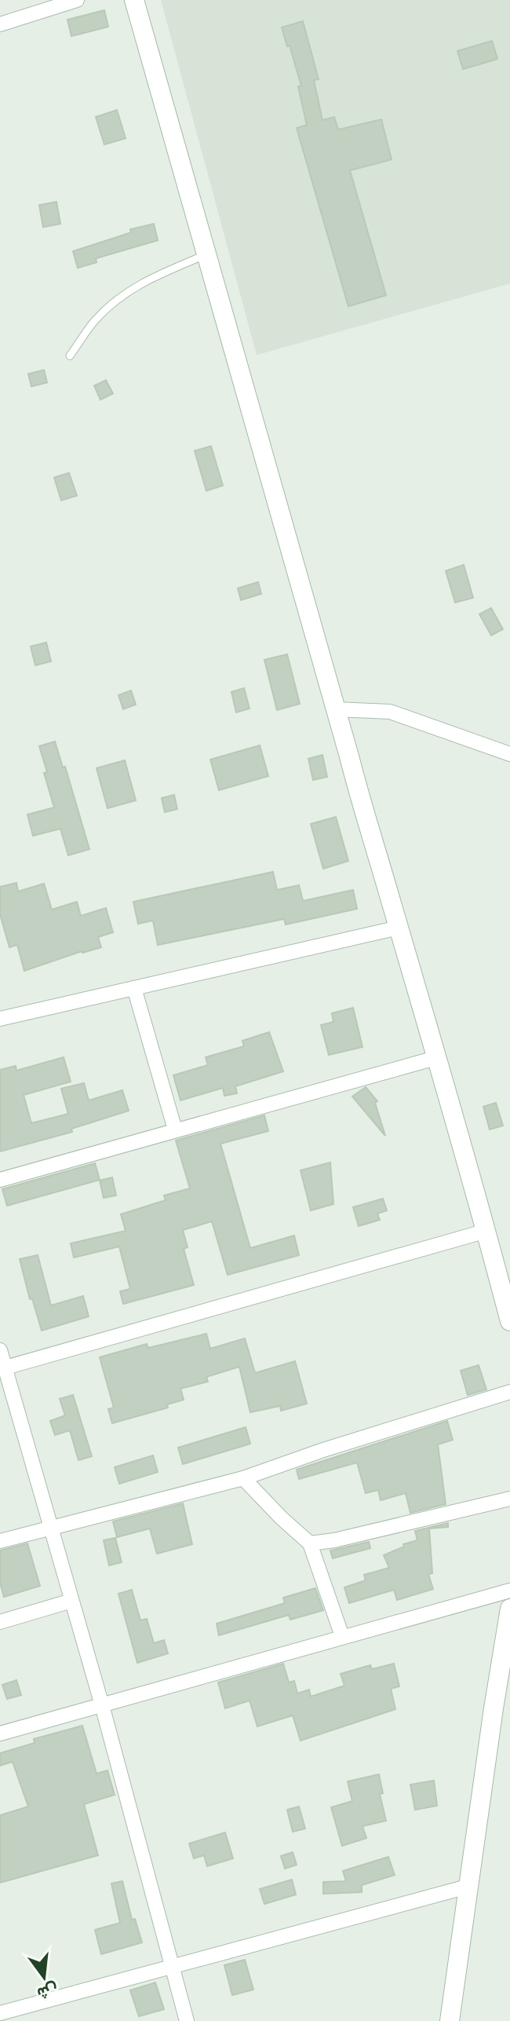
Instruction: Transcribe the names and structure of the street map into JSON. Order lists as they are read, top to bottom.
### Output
{
  "north": "bottom"
}
